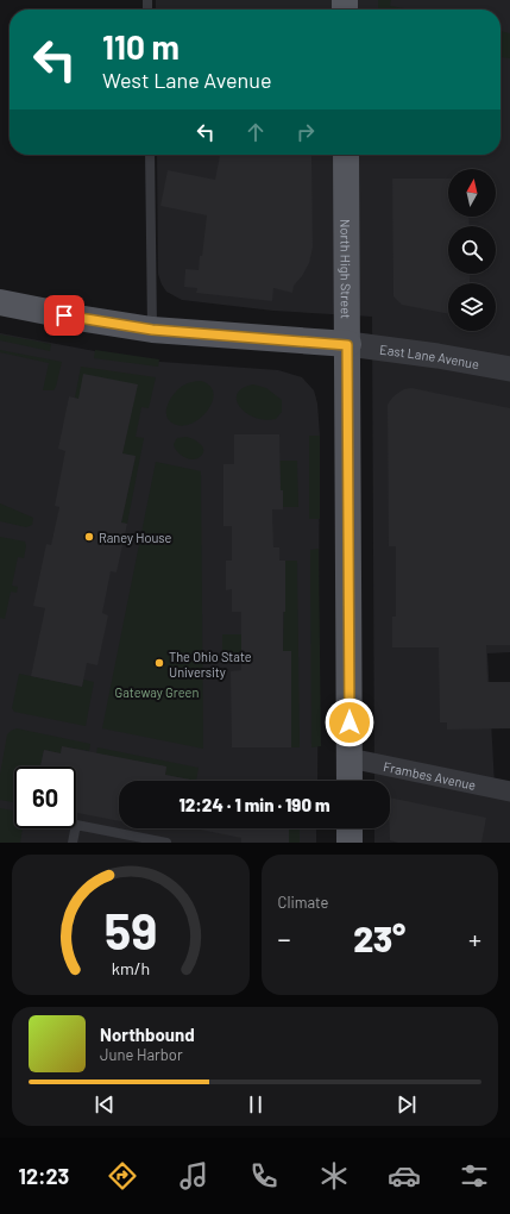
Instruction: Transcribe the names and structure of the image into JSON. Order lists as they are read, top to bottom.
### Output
{
  "streets": {
    "main road": ["North High Street"],
    "street": ["East Lane Avenue", "Frambes Avenue"]
  },
  "crossings": [
    ["North High Street", "East Lane Avenue"],
    ["North High Street", "Frambes Avenue"]
  ],
  "parks": ["Gateway Green"],
  "places": ["Raney House", "The Ohio State University"],
  "north": "top",
  "page": {
    "turn": ["110 m", "West Lane Avenue"],
    "limit": "60",
    "trip": "12:24 · 1 min · 190 m",
    "tile": "Climate",
    "heat": ["−", "23°", "+"],
    "song": ["Northbound", "June Harbor"],
    "tabs": "12:23",
    "gauge": ["59", "km/h"]
  }
}
